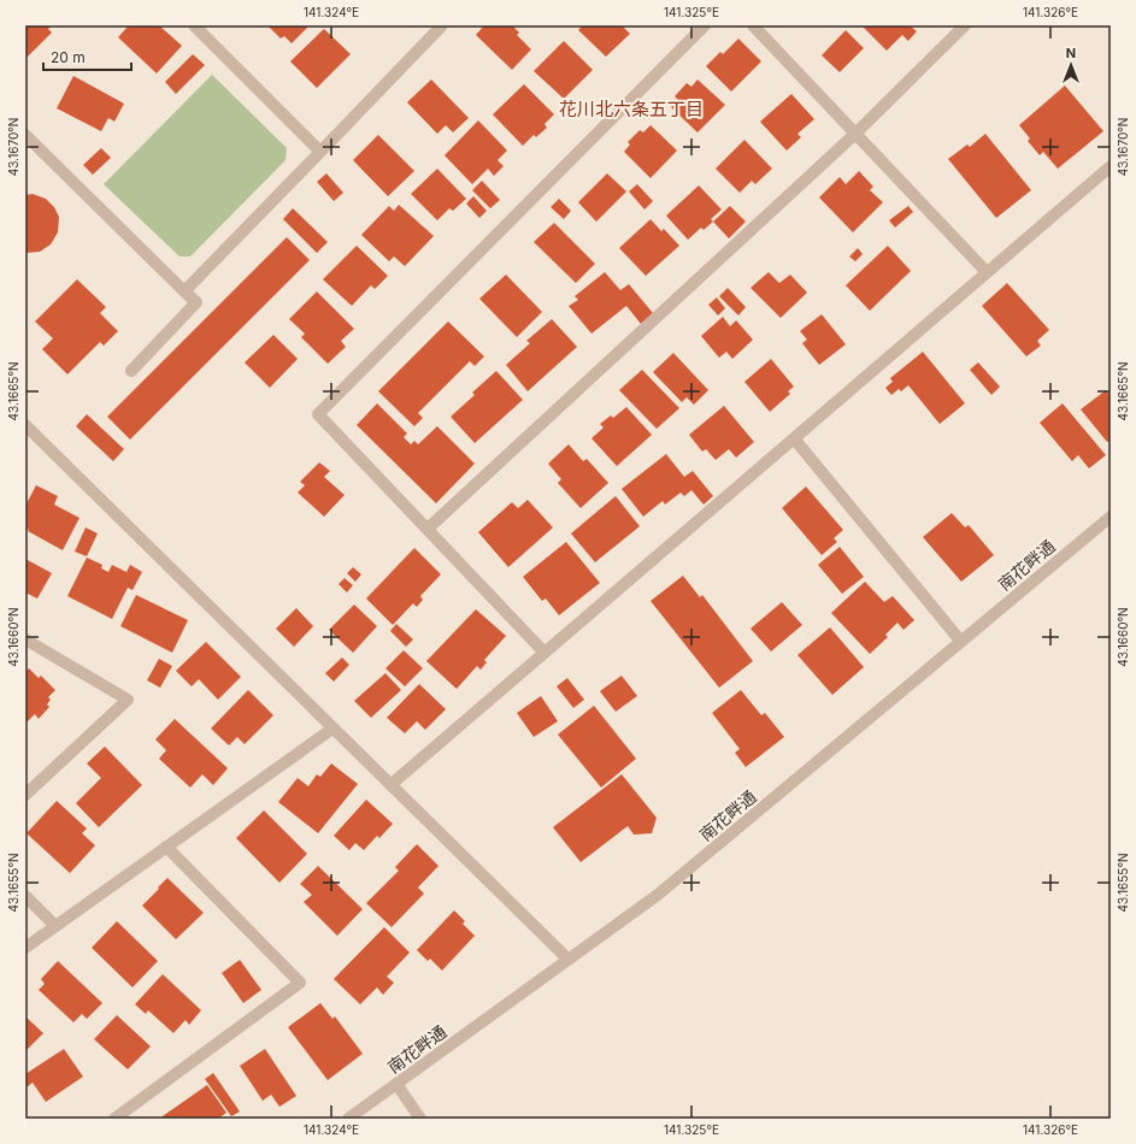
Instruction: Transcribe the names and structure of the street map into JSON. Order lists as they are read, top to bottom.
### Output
{
  "streets": {
    "street": ["南花畔通"]
  },
  "districts": ["花川北六条五丁目"],
  "scale_bar": "20 m",
  "north": "top",
  "coordinates": [
    "141.324°E",
    "141.325°E",
    "141.326°E",
    "43.1670°N",
    "43.1665°N",
    "43.1660°N",
    "43.1655°N"
  ]
}
